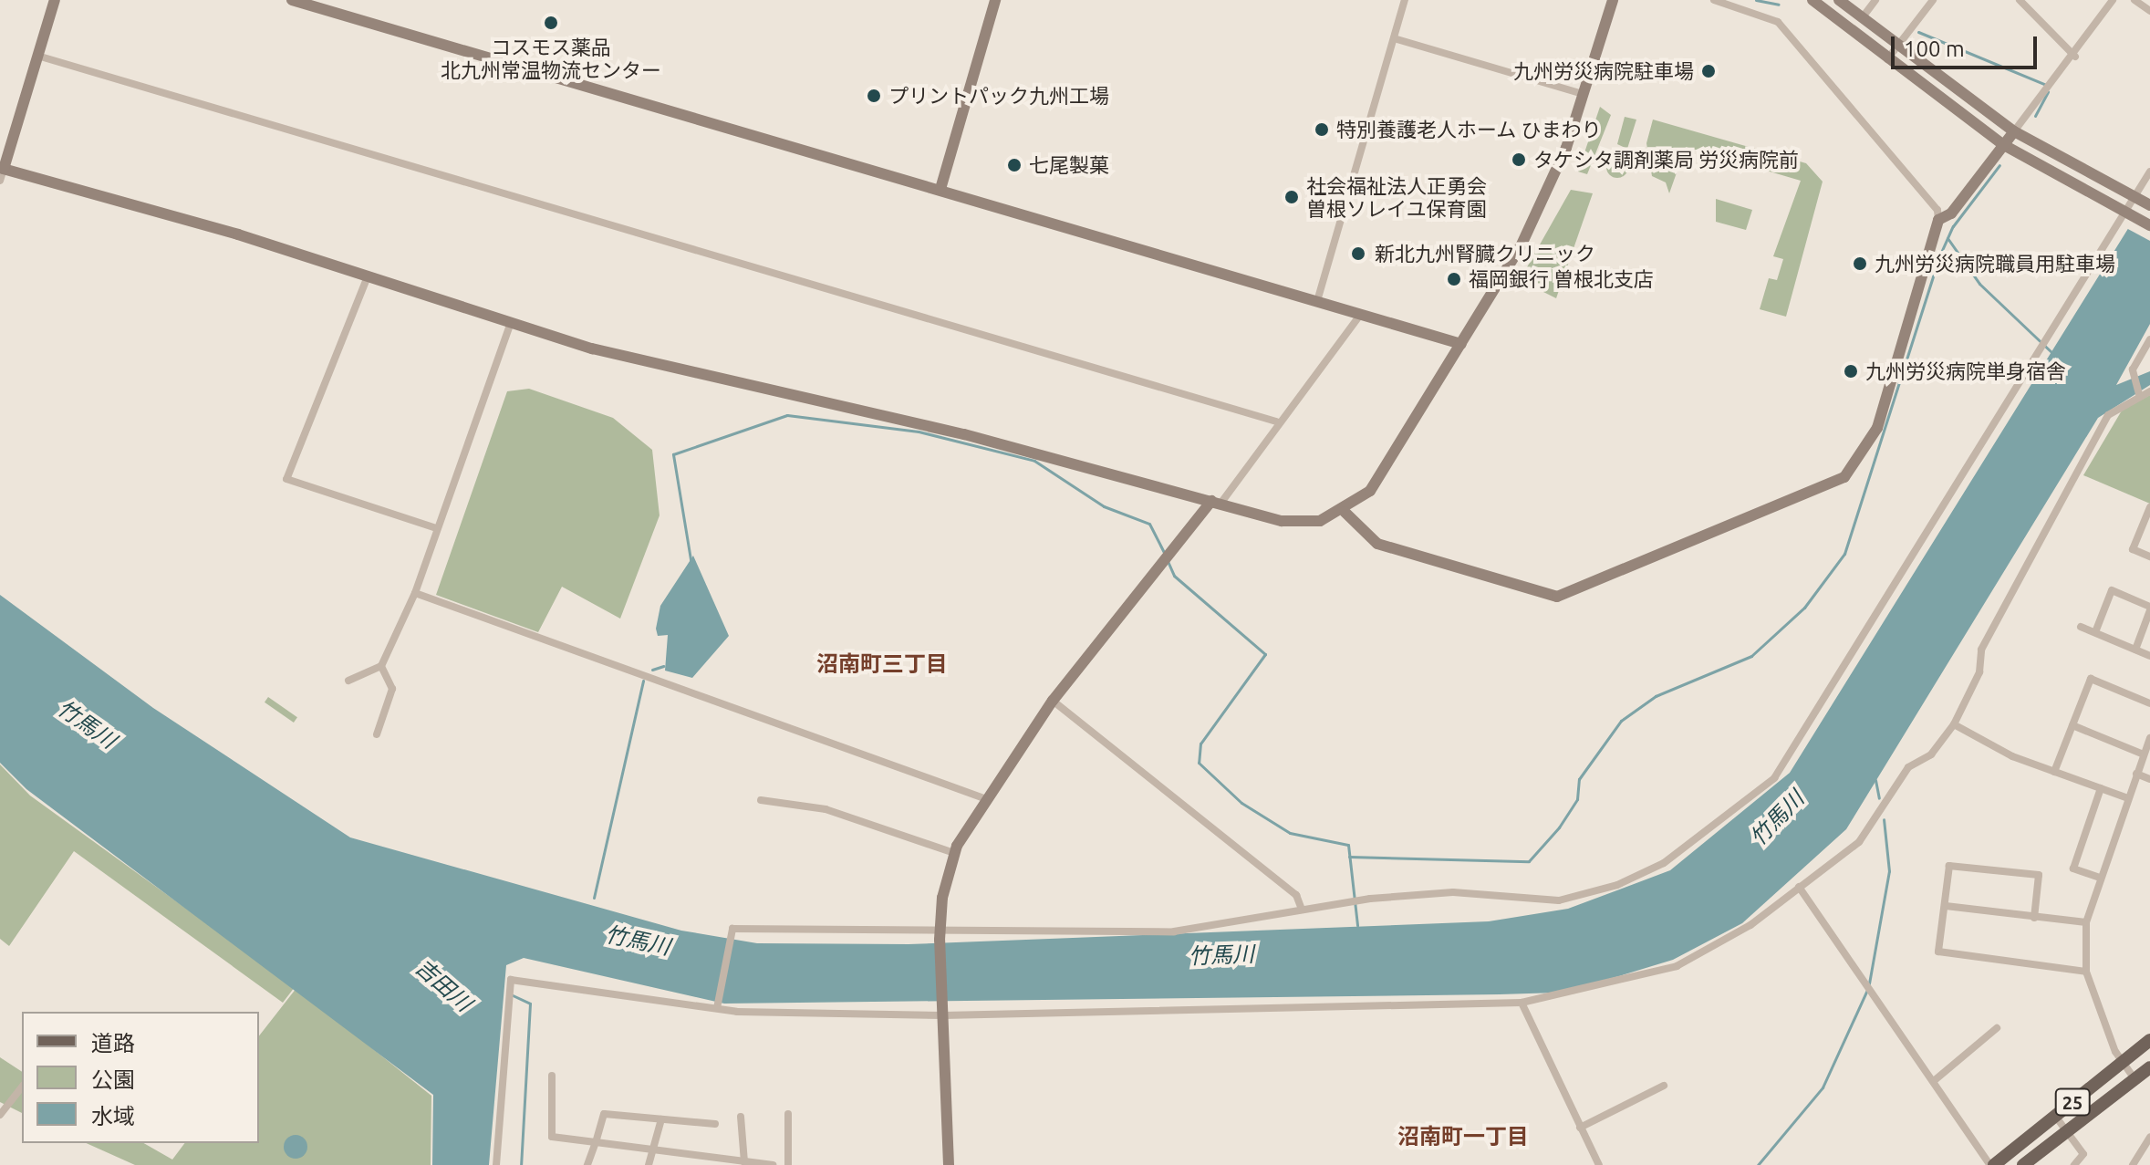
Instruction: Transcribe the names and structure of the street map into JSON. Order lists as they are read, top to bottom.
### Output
{
  "streets": {
    "main road": ["25"]
  },
  "districts": ["沼南町三丁目", "沼南町一丁目"],
  "water": ["竹馬川", "吉田川"],
  "places": [
    "コスモス薬品 北九州常温物流センター",
    "九州労災病院駐車場",
    "プリントパック九州工場",
    "特別養護老人ホーム ひまわり",
    "タケシタ調剤薬局 労災病院前",
    "七尾製菓",
    "社会福祉法人正勇会 曽根ソレイユ保育園",
    "新北九州腎臓クリニック",
    "九州労災病院職員用駐車場",
    "福岡銀行 曽根北支店",
    "九州労災病院単身宿舎"
  ],
  "legend": ["道路", "公園", "水域"],
  "scale_bar": "100 m"
}
